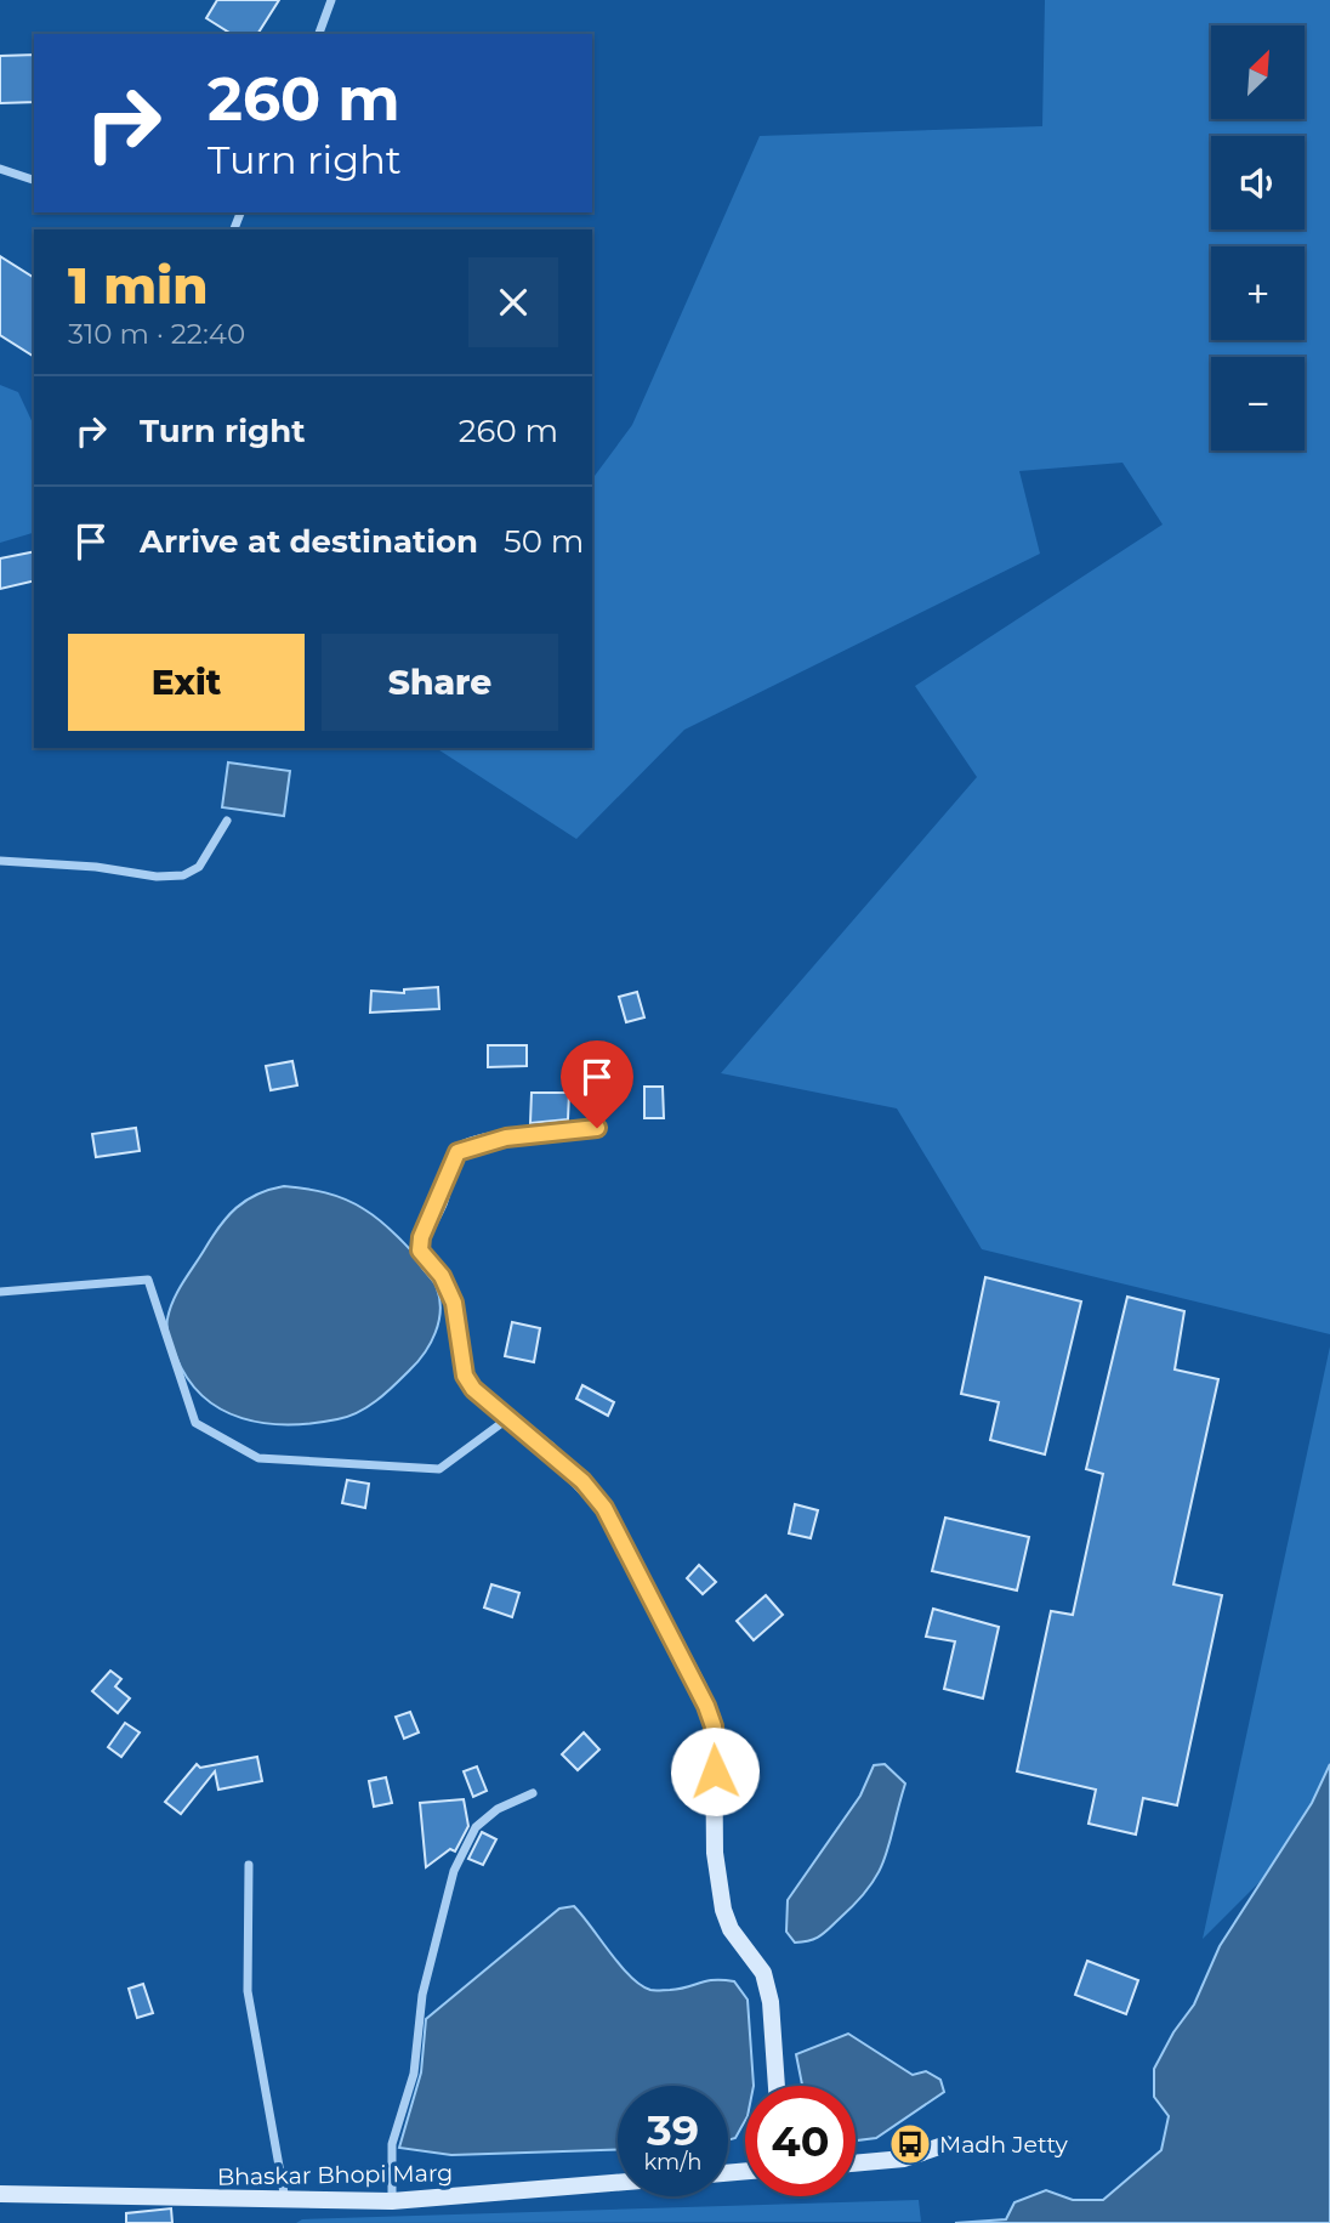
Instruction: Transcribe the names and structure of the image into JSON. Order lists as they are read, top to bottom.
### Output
{
  "streets": {
    "street": ["Bhaskar Bhopi Marg"]
  },
  "places": {
    "bus stop": ["Madh Jetty"]
  },
  "north": "top right",
  "page": {
    "map_buttons": ["+", "−"],
    "turn": ["260 m", "Turn right"],
    "heading": ["1 min", "310 m · 22:40"],
    "list": [
      {
        "name": "Turn right",
        "value": "260 m"
      },
      {
        "name": "Arrive at destination",
        "value": "50 m"
      }
    ],
    "buttons": ["Exit", "Share"],
    "speed": "39 km/h",
    "limit": "40"
  }
}
